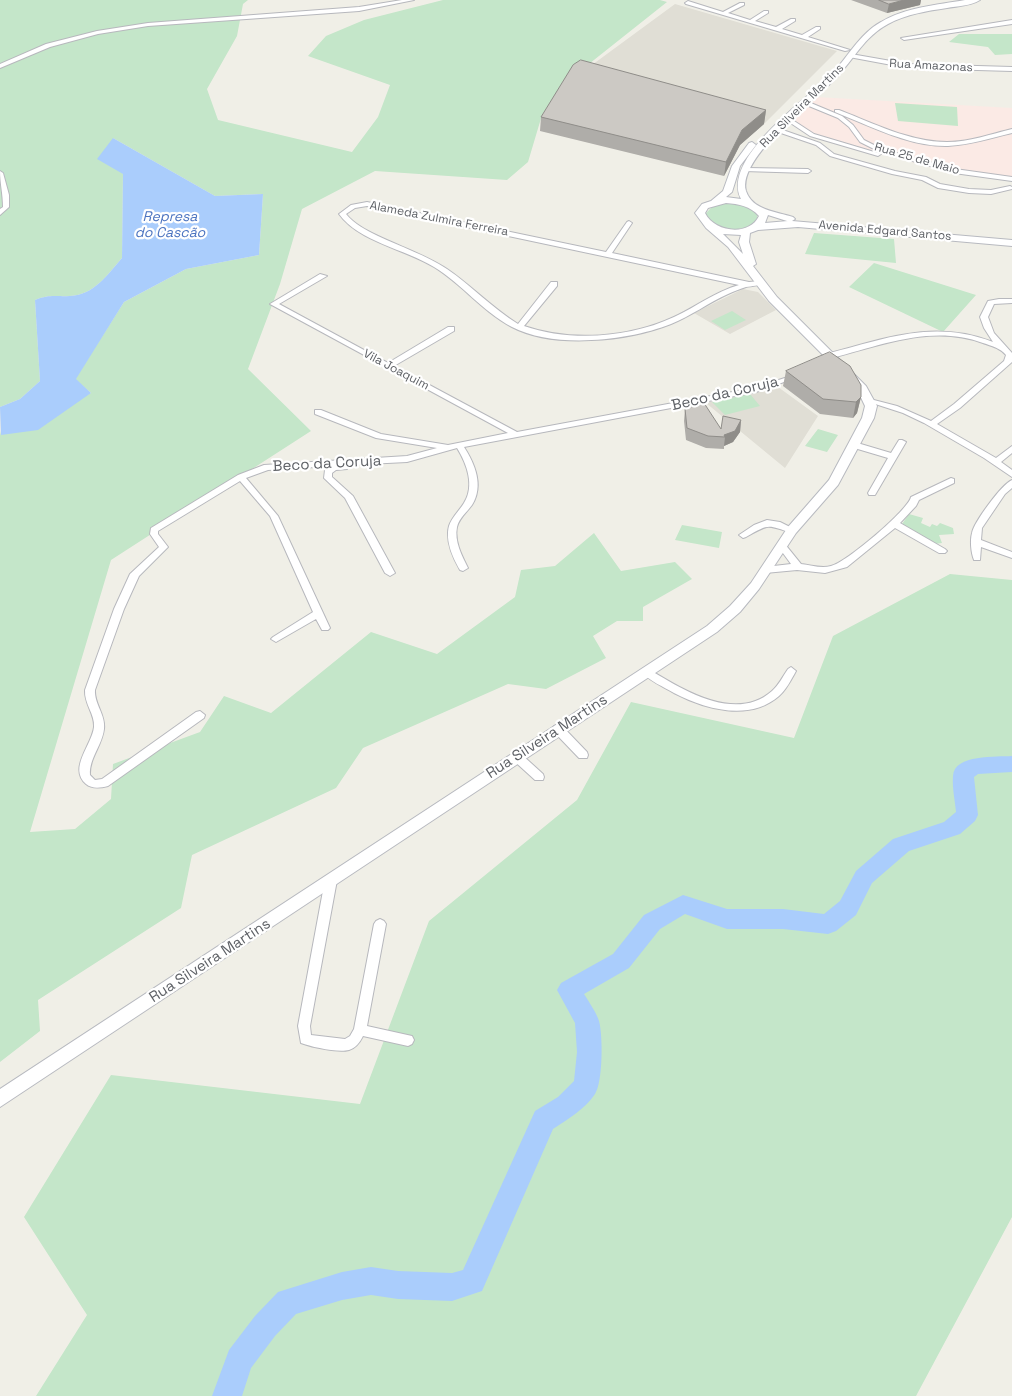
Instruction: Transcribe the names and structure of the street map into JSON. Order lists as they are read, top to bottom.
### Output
{
  "streets": {
    "main road": ["Rua Silveira Martins", "Avenida Edgard Santos"],
    "street": [
      "Rua Amazonas",
      "Rua 25 de Maio",
      "Alameda Zulmira Ferreira",
      "Vila Joaquim",
      "Beco da Coruja"
    ]
  },
  "crossings": [
    ["Rua Amazonas", "Rua Silveira Martins"],
    ["Rua Silveira Martins", "Rua 25 de Maio"],
    ["Rua Silveira Martins", "Avenida Edgard Santos"],
    ["Vila Joaquim", "Beco da Coruja"]
  ],
  "water": ["Represa do Cascão"]
}
